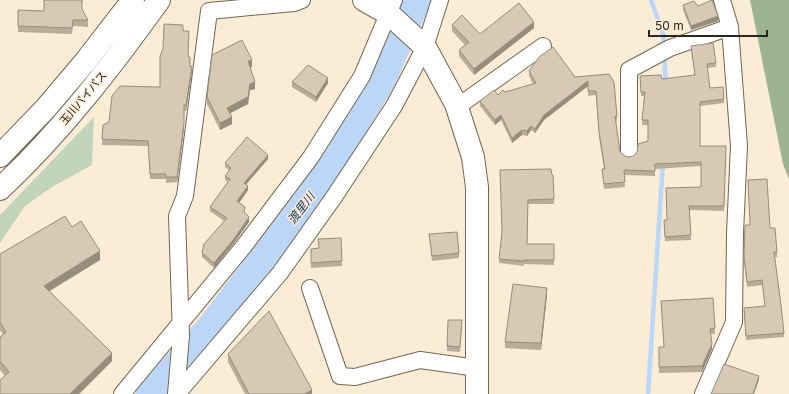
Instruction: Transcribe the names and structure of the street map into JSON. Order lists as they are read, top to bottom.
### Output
{
  "streets": {
    "main road": ["玉川バイパス"]
  },
  "water": ["渡里川"],
  "scale_bar": "50 m"
}
